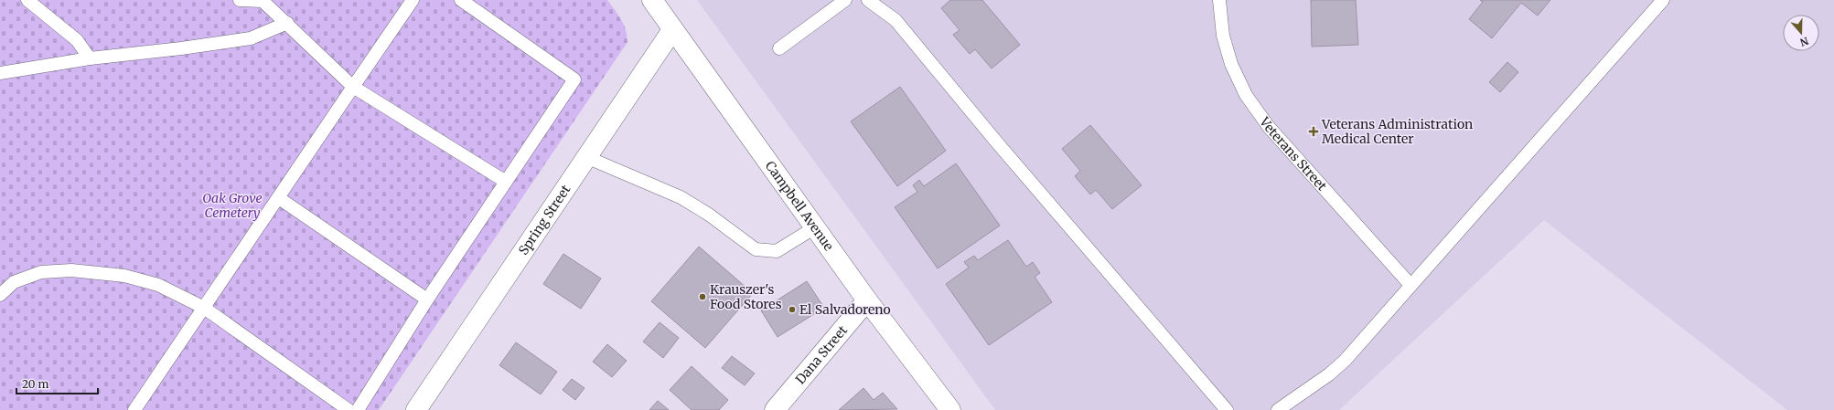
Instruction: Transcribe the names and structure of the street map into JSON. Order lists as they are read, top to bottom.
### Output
{
  "streets": {
    "main road": ["Campbell Avenue", "Spring Street", "Dana Street"],
    "lane": ["Veterans Street"]
  },
  "crossings": [
    ["Campbell Avenue", "Spring Street"],
    ["Campbell Avenue", "Dana Street"]
  ],
  "parks": ["Oak Grove Cemetery"],
  "places": {
    "health": ["Veterans Administration Medical Center"],
    "other": ["Krauszer's Food Stores", "El Salvadoreno"]
  },
  "scale_bar": "20 m",
  "north": "bottom"
}
